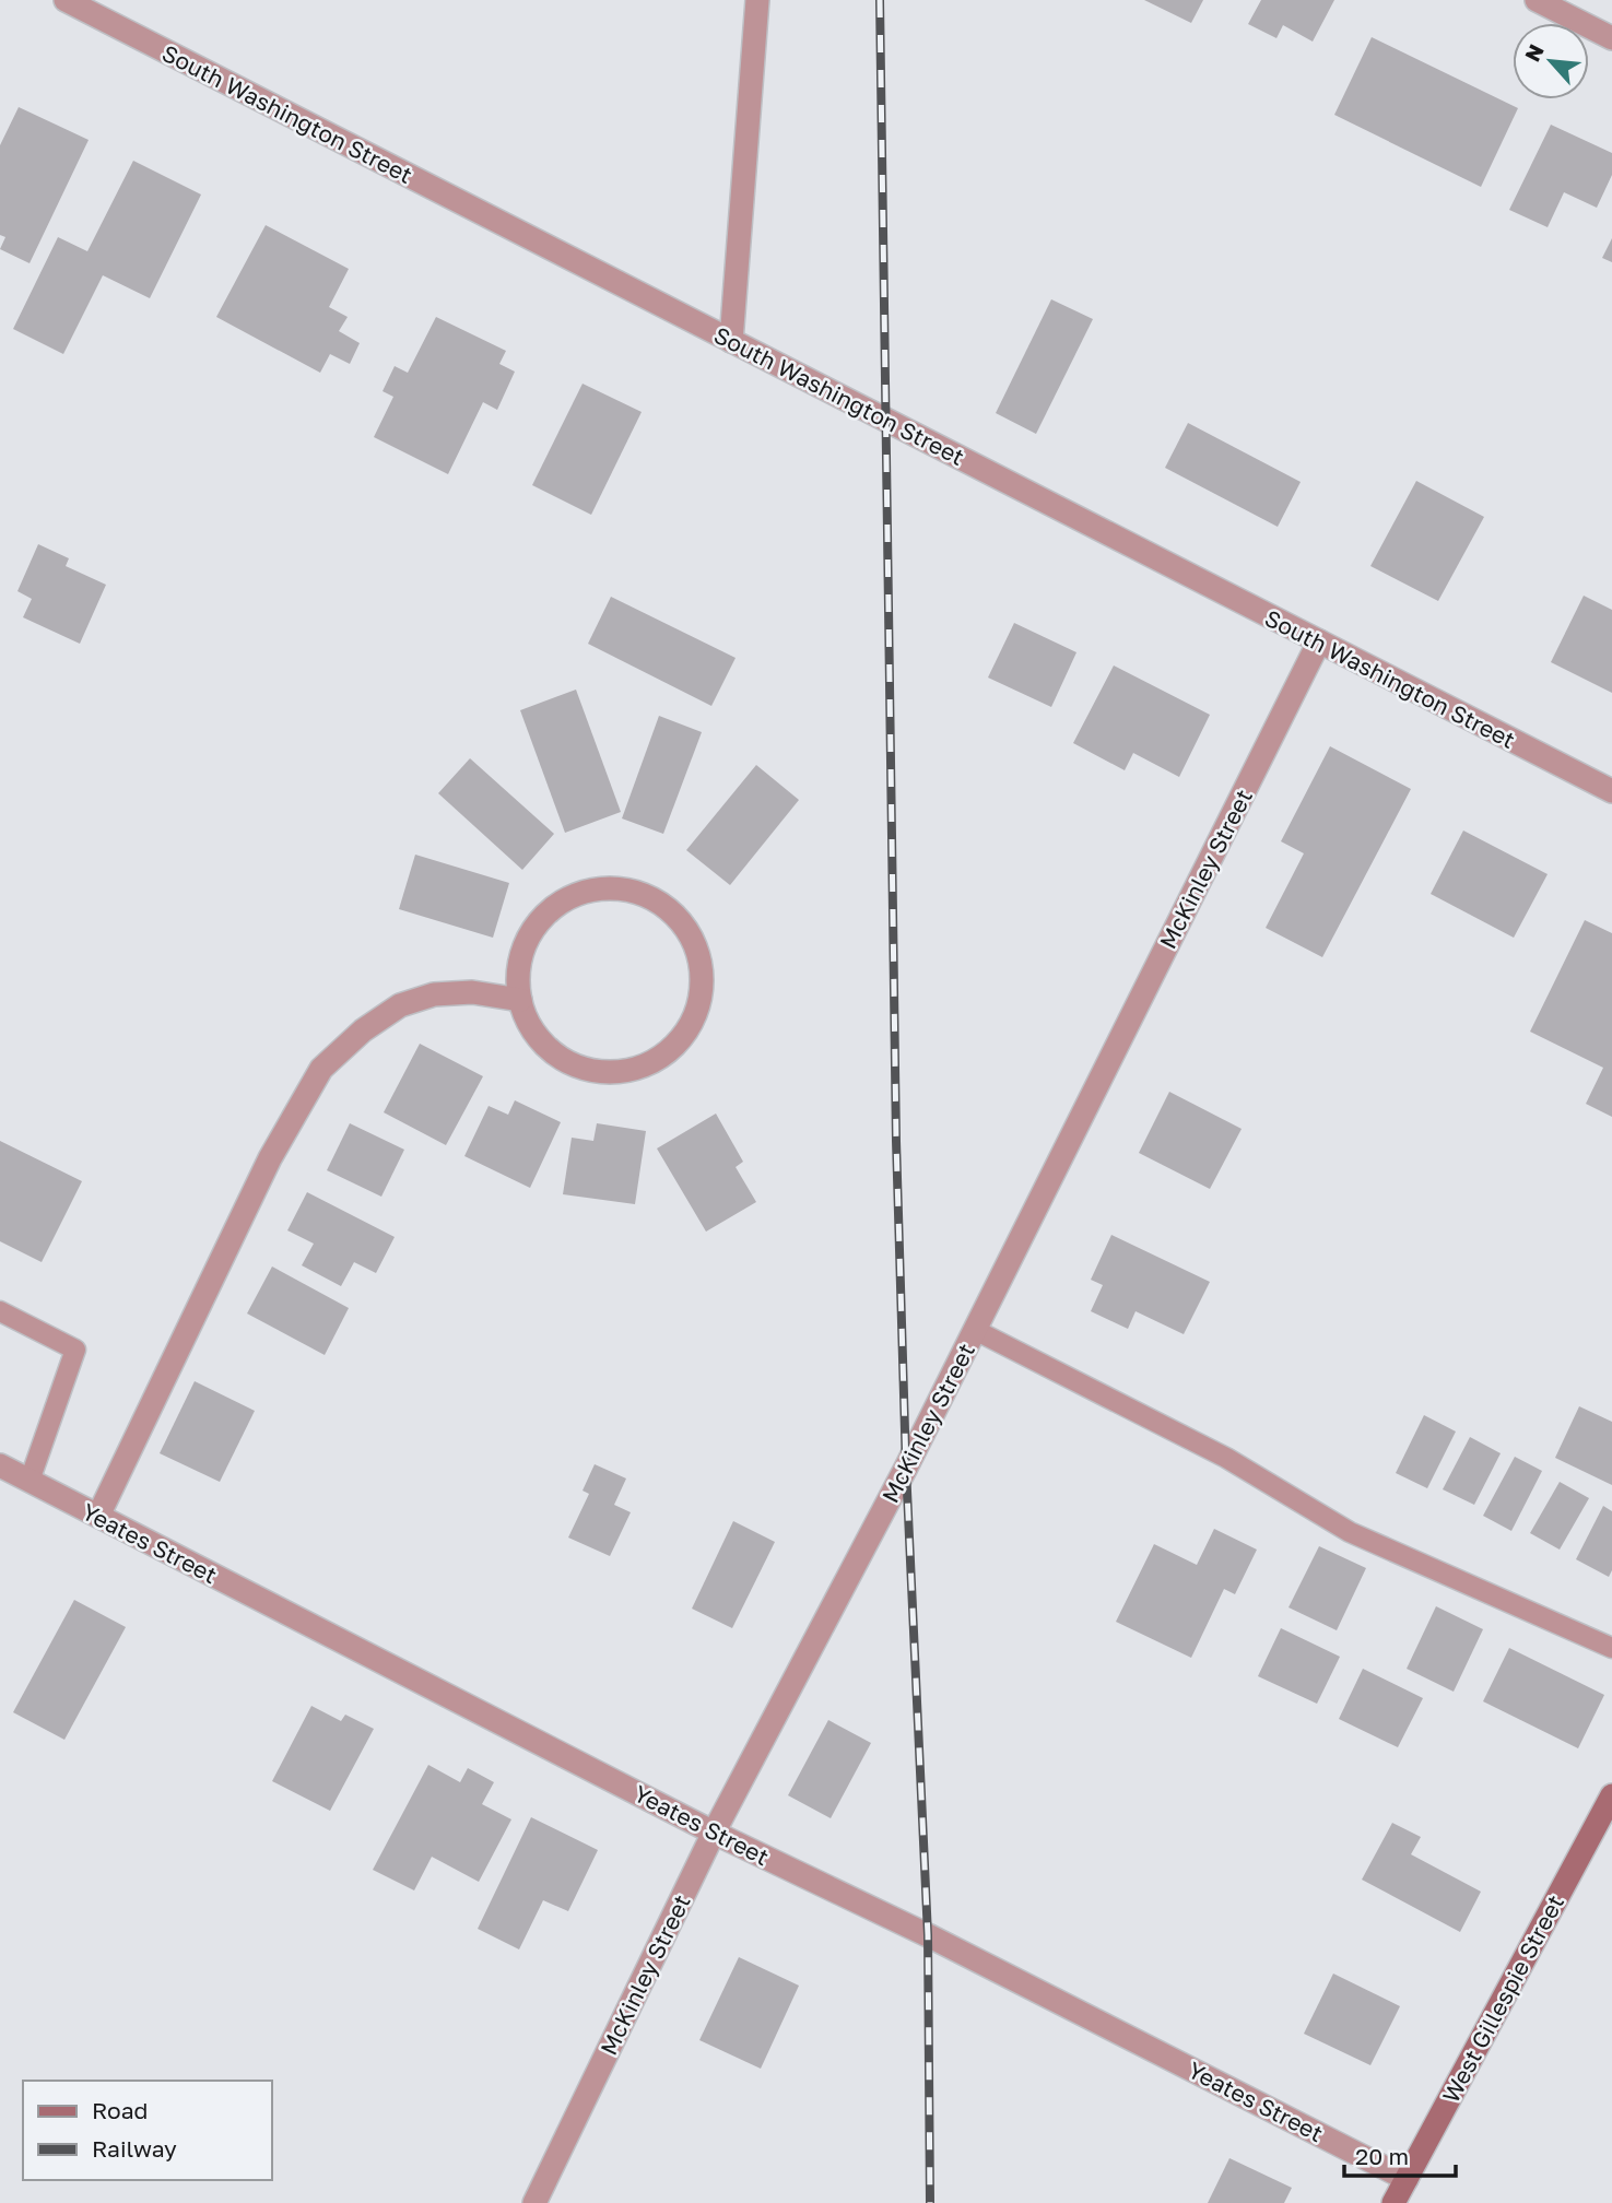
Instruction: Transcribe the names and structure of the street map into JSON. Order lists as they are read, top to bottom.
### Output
{
  "streets": {
    "street": [
      "South Washington Street",
      "McKinley Street",
      "Yeates Street",
      "West Gillespie Street"
    ]
  },
  "crossings": [
    ["South Washington Street", "McKinley Street"],
    ["McKinley Street", "Yeates Street"],
    ["Yeates Street", "West Gillespie Street"]
  ],
  "legend": ["Road", "Railway"],
  "scale_bar": "20 m",
  "north": "top left"
}
